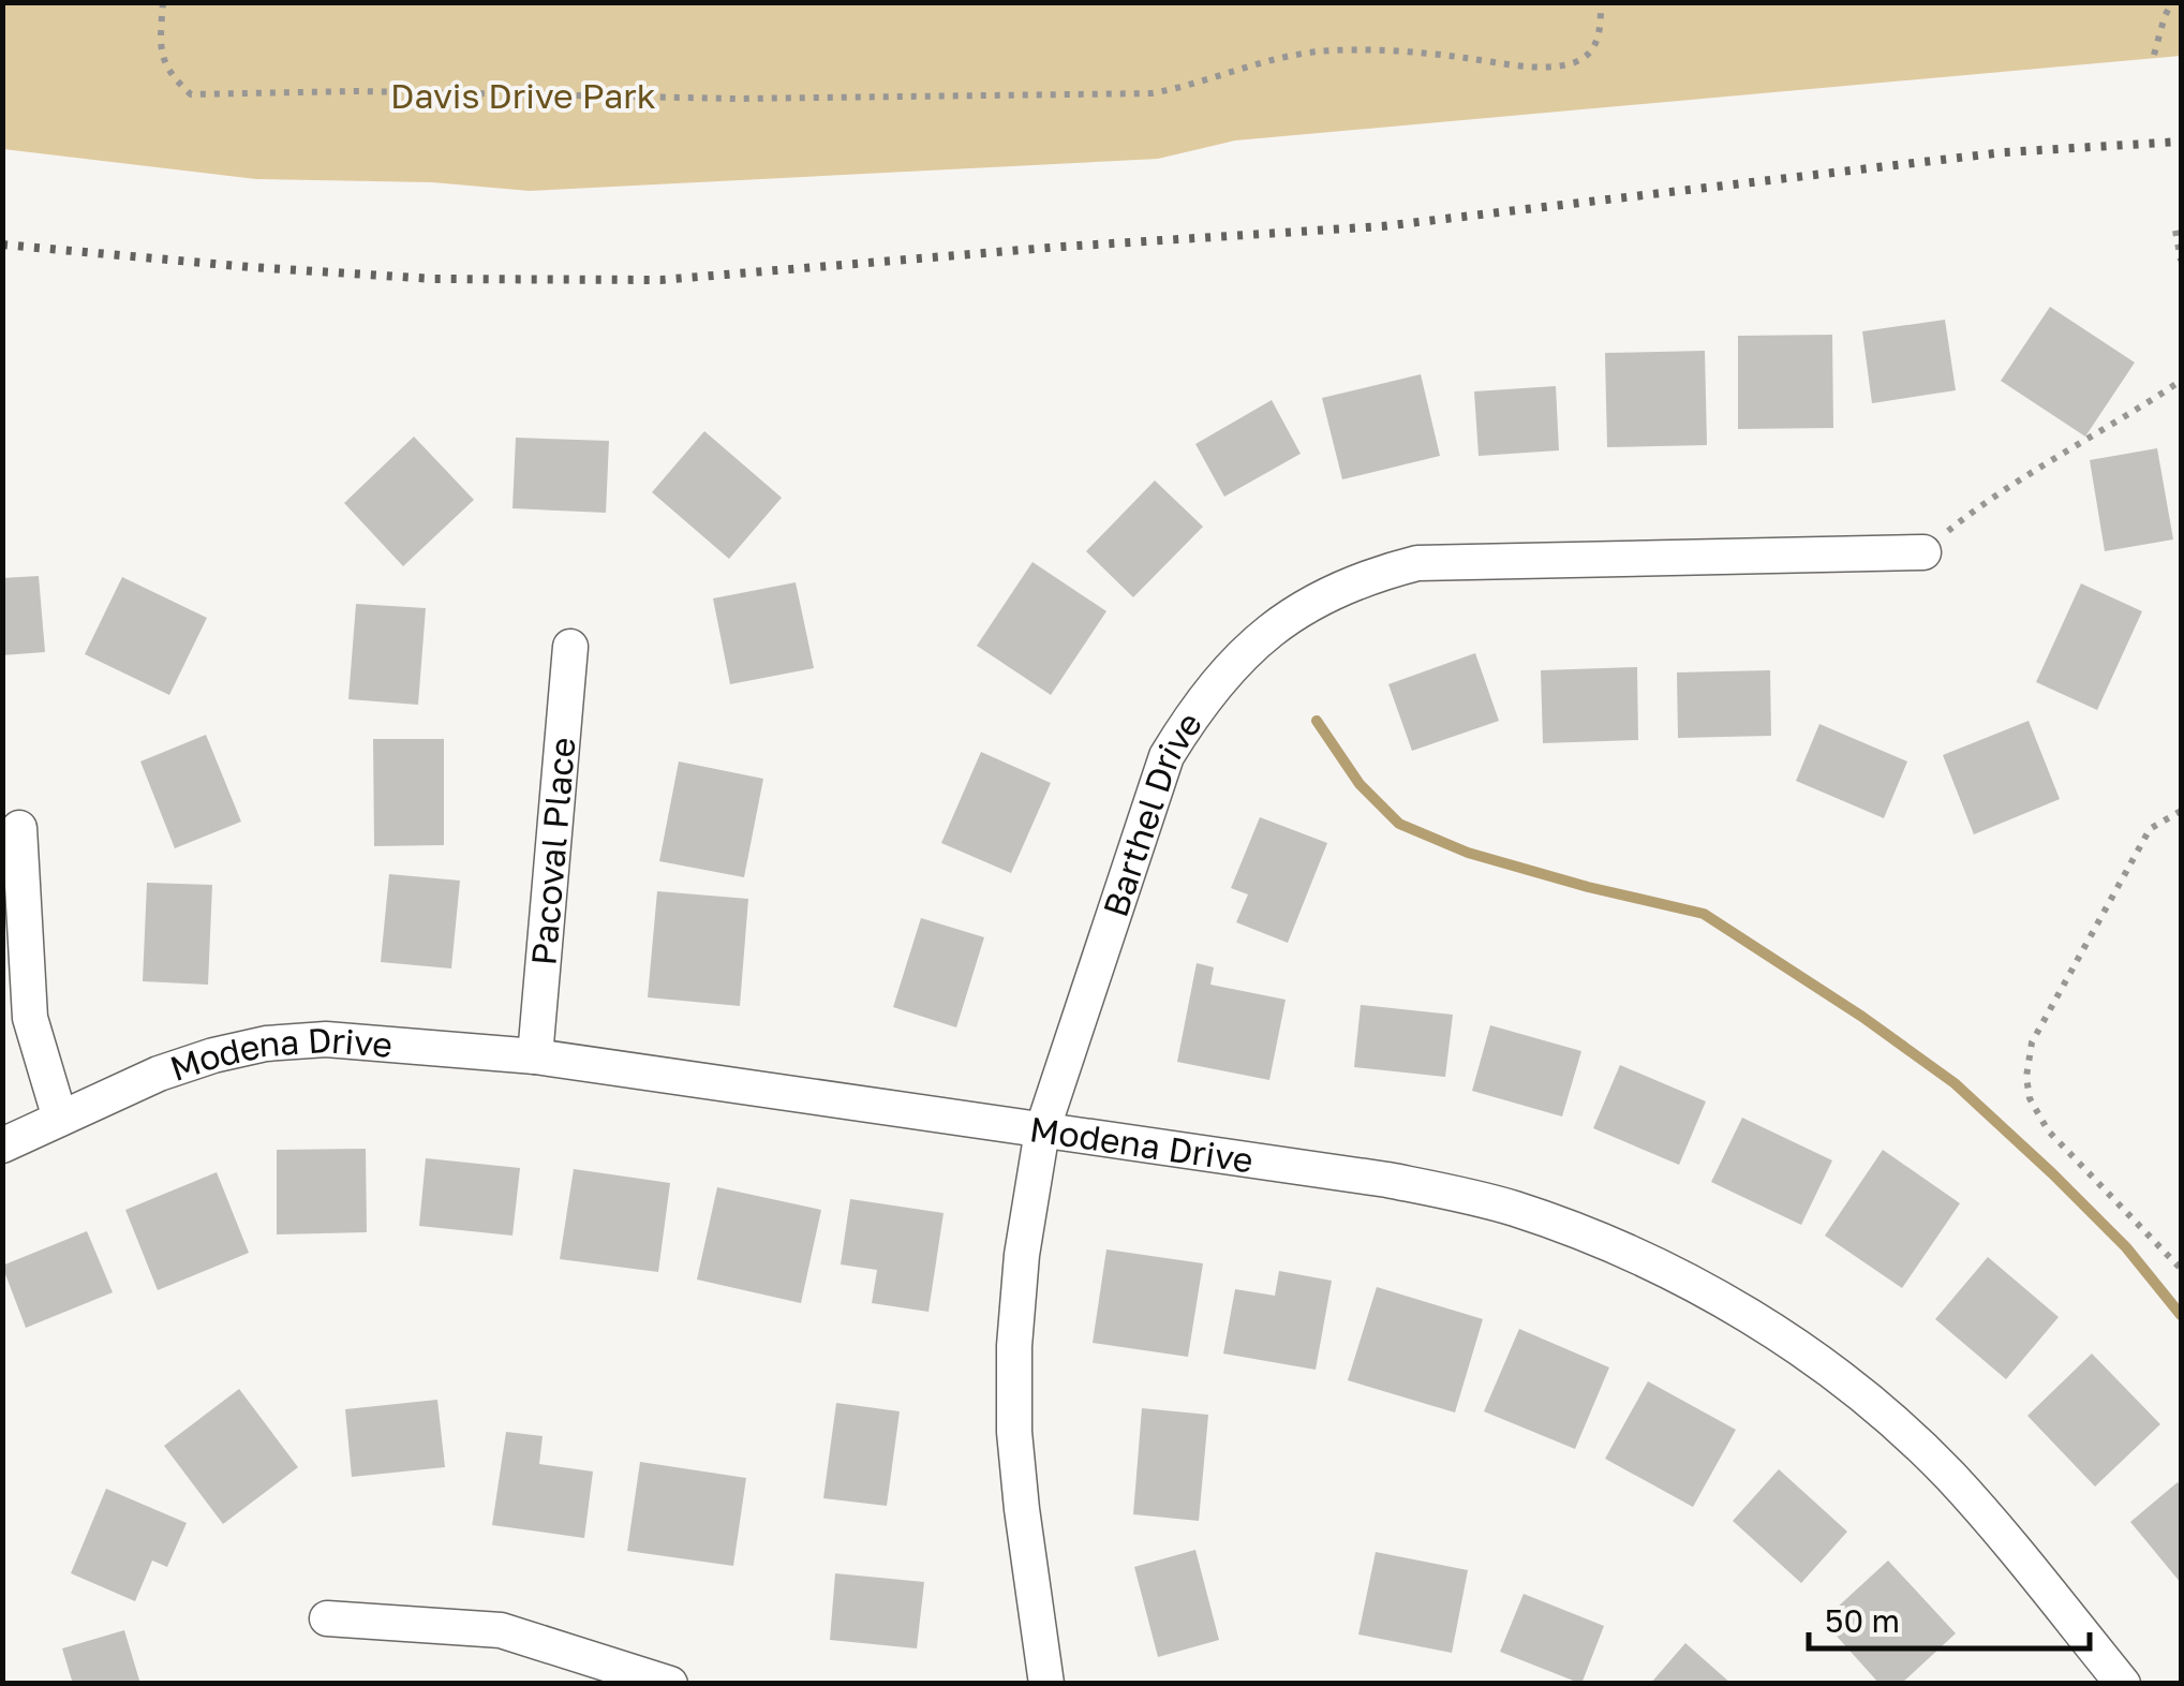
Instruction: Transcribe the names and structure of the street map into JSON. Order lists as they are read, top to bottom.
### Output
{
  "streets": {
    "street": ["Barthel Drive", "Pacoval Place", "Modena Drive"]
  },
  "crossings": [
    ["Barthel Drive", "Modena Drive"],
    ["Pacoval Place", "Modena Drive"]
  ],
  "parks": ["Davis Drive Park"],
  "scale_bar": "50 m"
}
